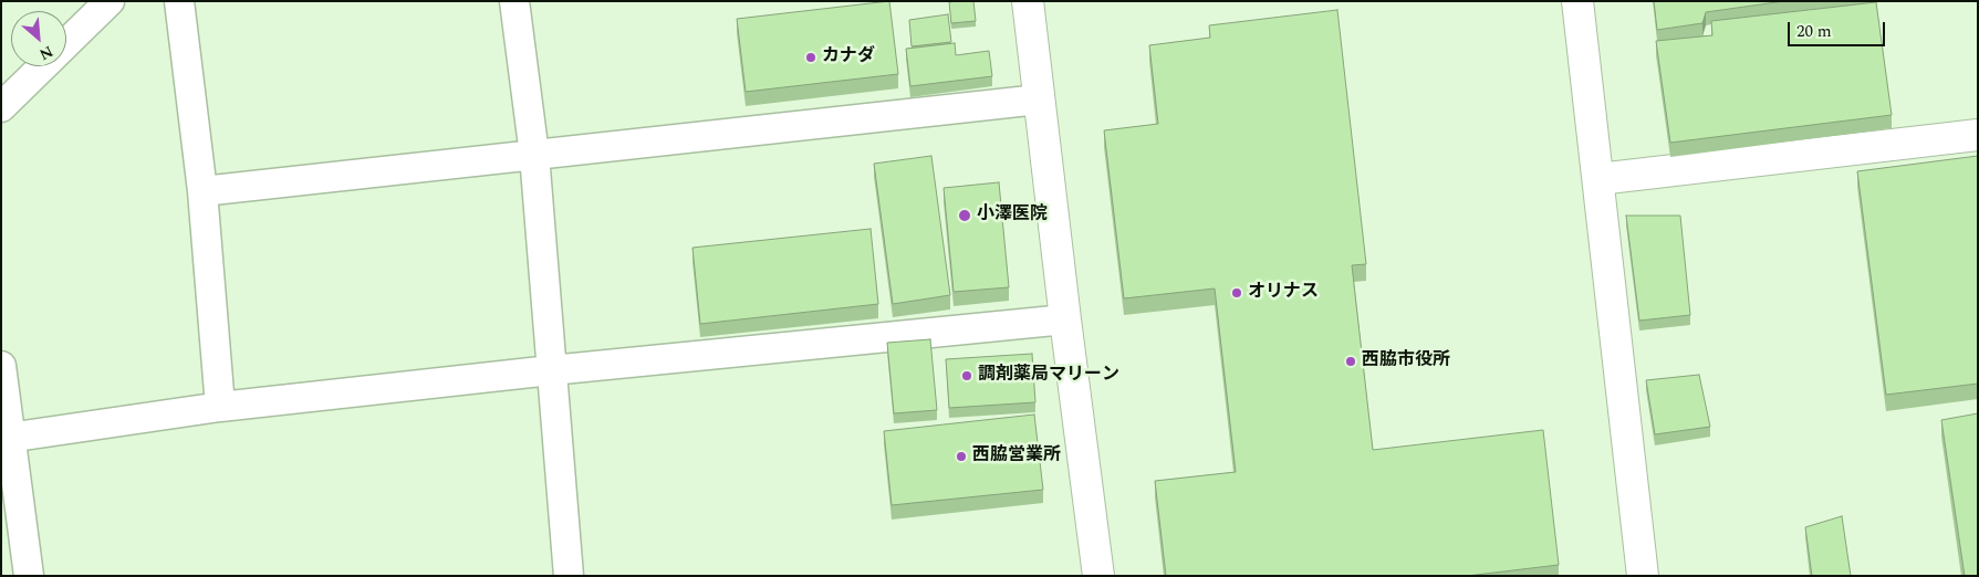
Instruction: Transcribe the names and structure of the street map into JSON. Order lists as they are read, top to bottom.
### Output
{
  "places": [
    "カナダ",
    "小澤医院",
    "オリナス",
    "西脇市役所",
    "調剤薬局マリーン",
    "西脇営業所"
  ],
  "scale_bar": "20 m",
  "north": "bottom right"
}
